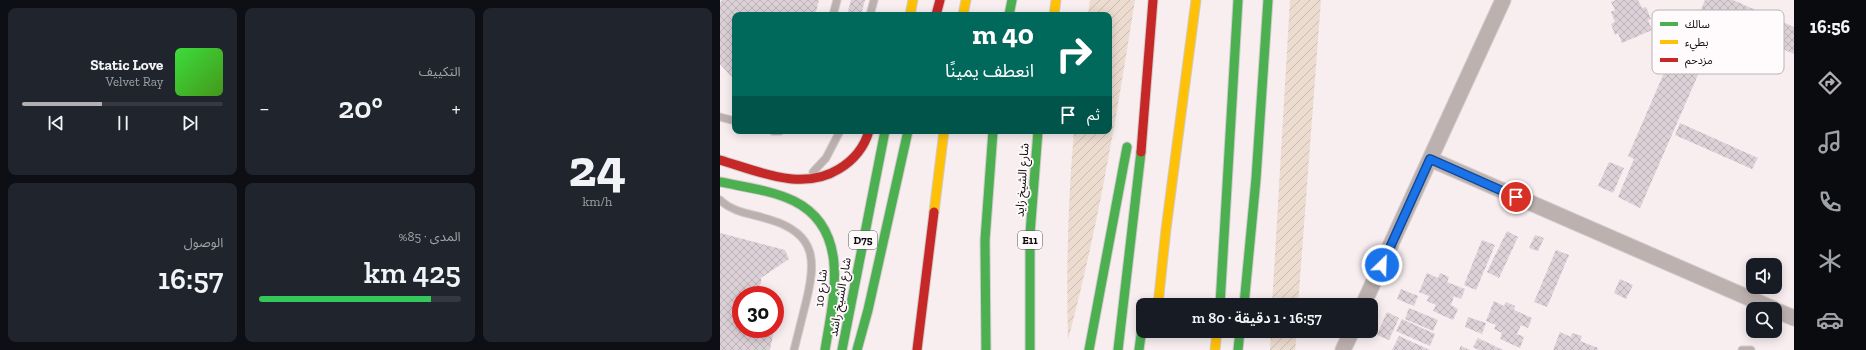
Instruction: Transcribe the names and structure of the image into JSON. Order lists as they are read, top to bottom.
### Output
{
  "streets": {
    "main road": [
      "شارع الشيخ زايد",
      "D75",
      "E11",
      "شارع 10",
      "شارع الشيخ راشد"
    ]
  },
  "legend": ["سالك", "بطيء", "مزدحم"],
  "page": {
    "tabs": "16:56",
    "tile": [
      ["24", "km/h"],
      "التكييف",
      ["المدى · 85%", "425 km"],
      ["الوصول", "16:57"]
    ],
    "turn": ["40 m", "انعطف يمينًا"],
    "song": ["Static Love", "Velvet Ray"],
    "heat": ["−", "20°", "+"],
    "then": "ثم",
    "limit": "30",
    "trip": "16:57 · 1 دقيقة · 80 m"
  }
}
